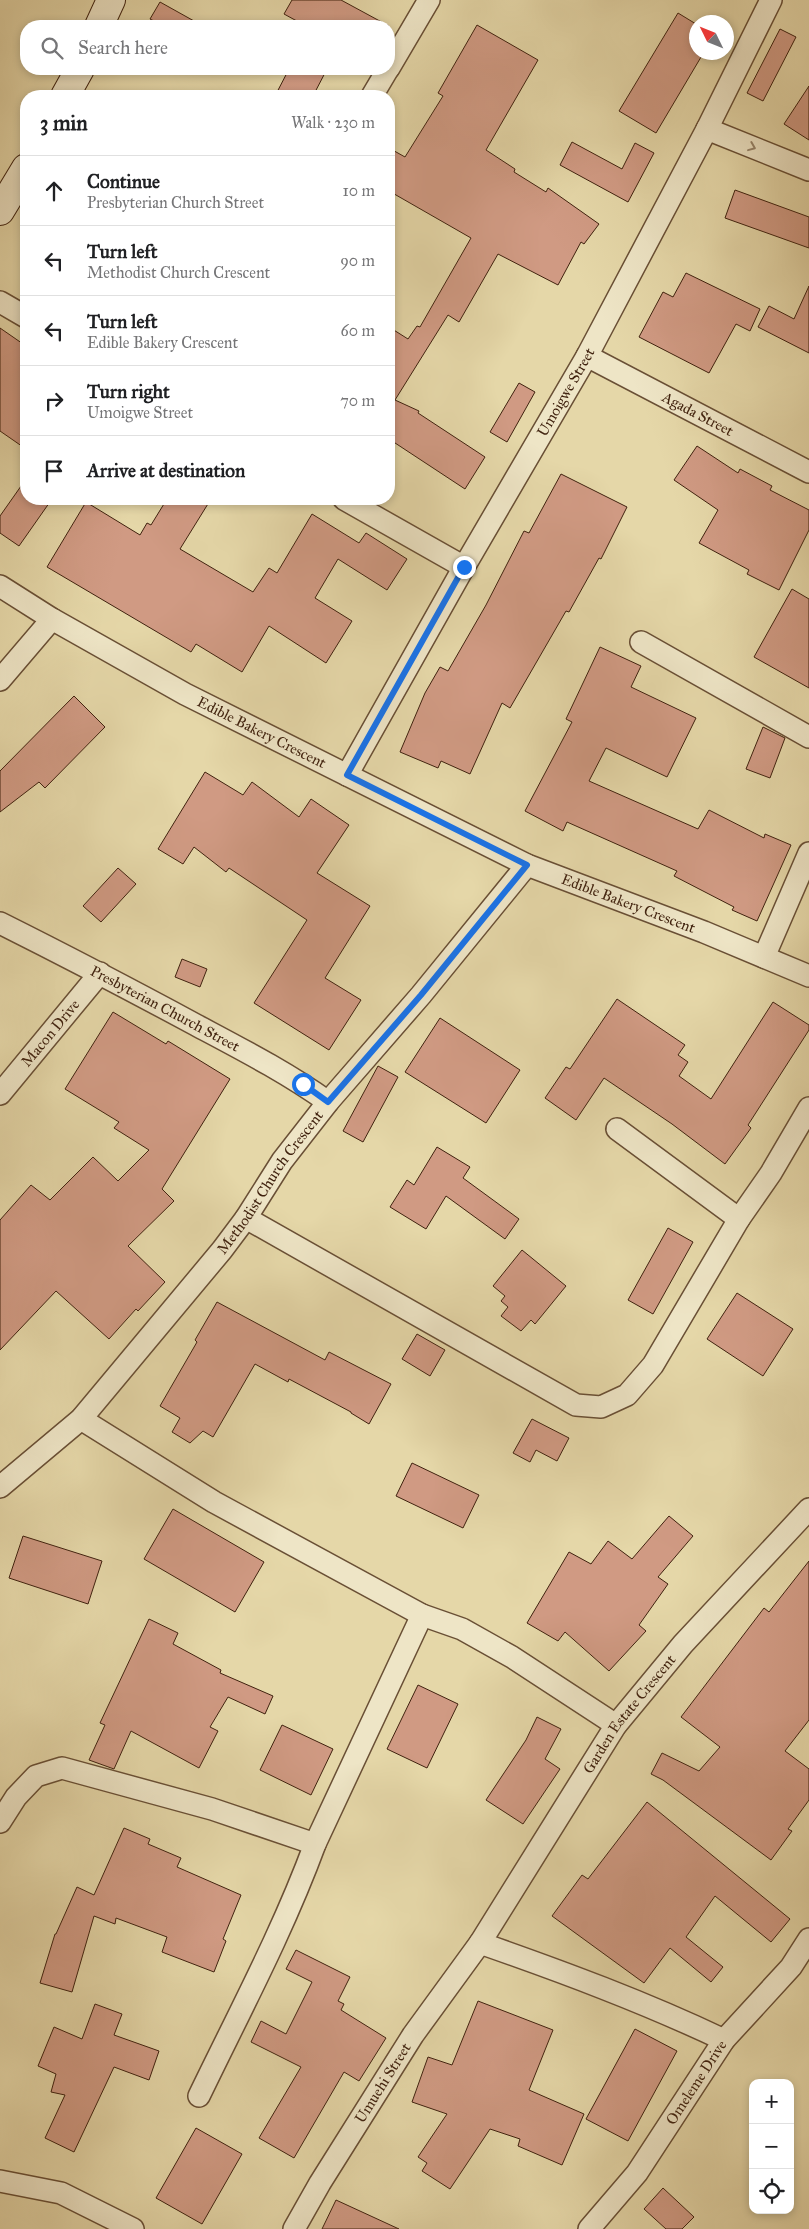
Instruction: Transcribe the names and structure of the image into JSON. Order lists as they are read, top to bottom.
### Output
{
  "streets": {
    "street": [
      "Umoigwe Street",
      "Agada Street",
      "Edible Bakery Crescent",
      "Presbyterian Church Street",
      "Macon Drive",
      "Methodist Church Crescent",
      "Garden Estate Crescent",
      "Omeleme Drive",
      "Umuehi Street"
    ]
  },
  "crossings": [
    ["Umoigwe Street", "Agada Street"],
    ["Umoigwe Street", "Edible Bakery Crescent"],
    ["Edible Bakery Crescent", "Methodist Church Crescent"],
    ["Presbyterian Church Street", "Macon Drive"],
    ["Presbyterian Church Street", "Methodist Church Crescent"],
    ["Garden Estate Crescent", "Umuehi Street"]
  ],
  "north": "top left",
  "page": {
    "search": "Search here",
    "heading": ["3 min", "Walk · 230 m"],
    "list": [
      ["Continue", "Presbyterian Church Street", "10 m"],
      ["Turn left", "Methodist Church Crescent", "90 m"],
      ["Turn left", "Edible Bakery Crescent", "60 m"],
      ["Turn right", "Umoigwe Street", "70 m"],
      "Arrive at destination"
    ],
    "map_buttons": ["+", "−"]
  }
}
